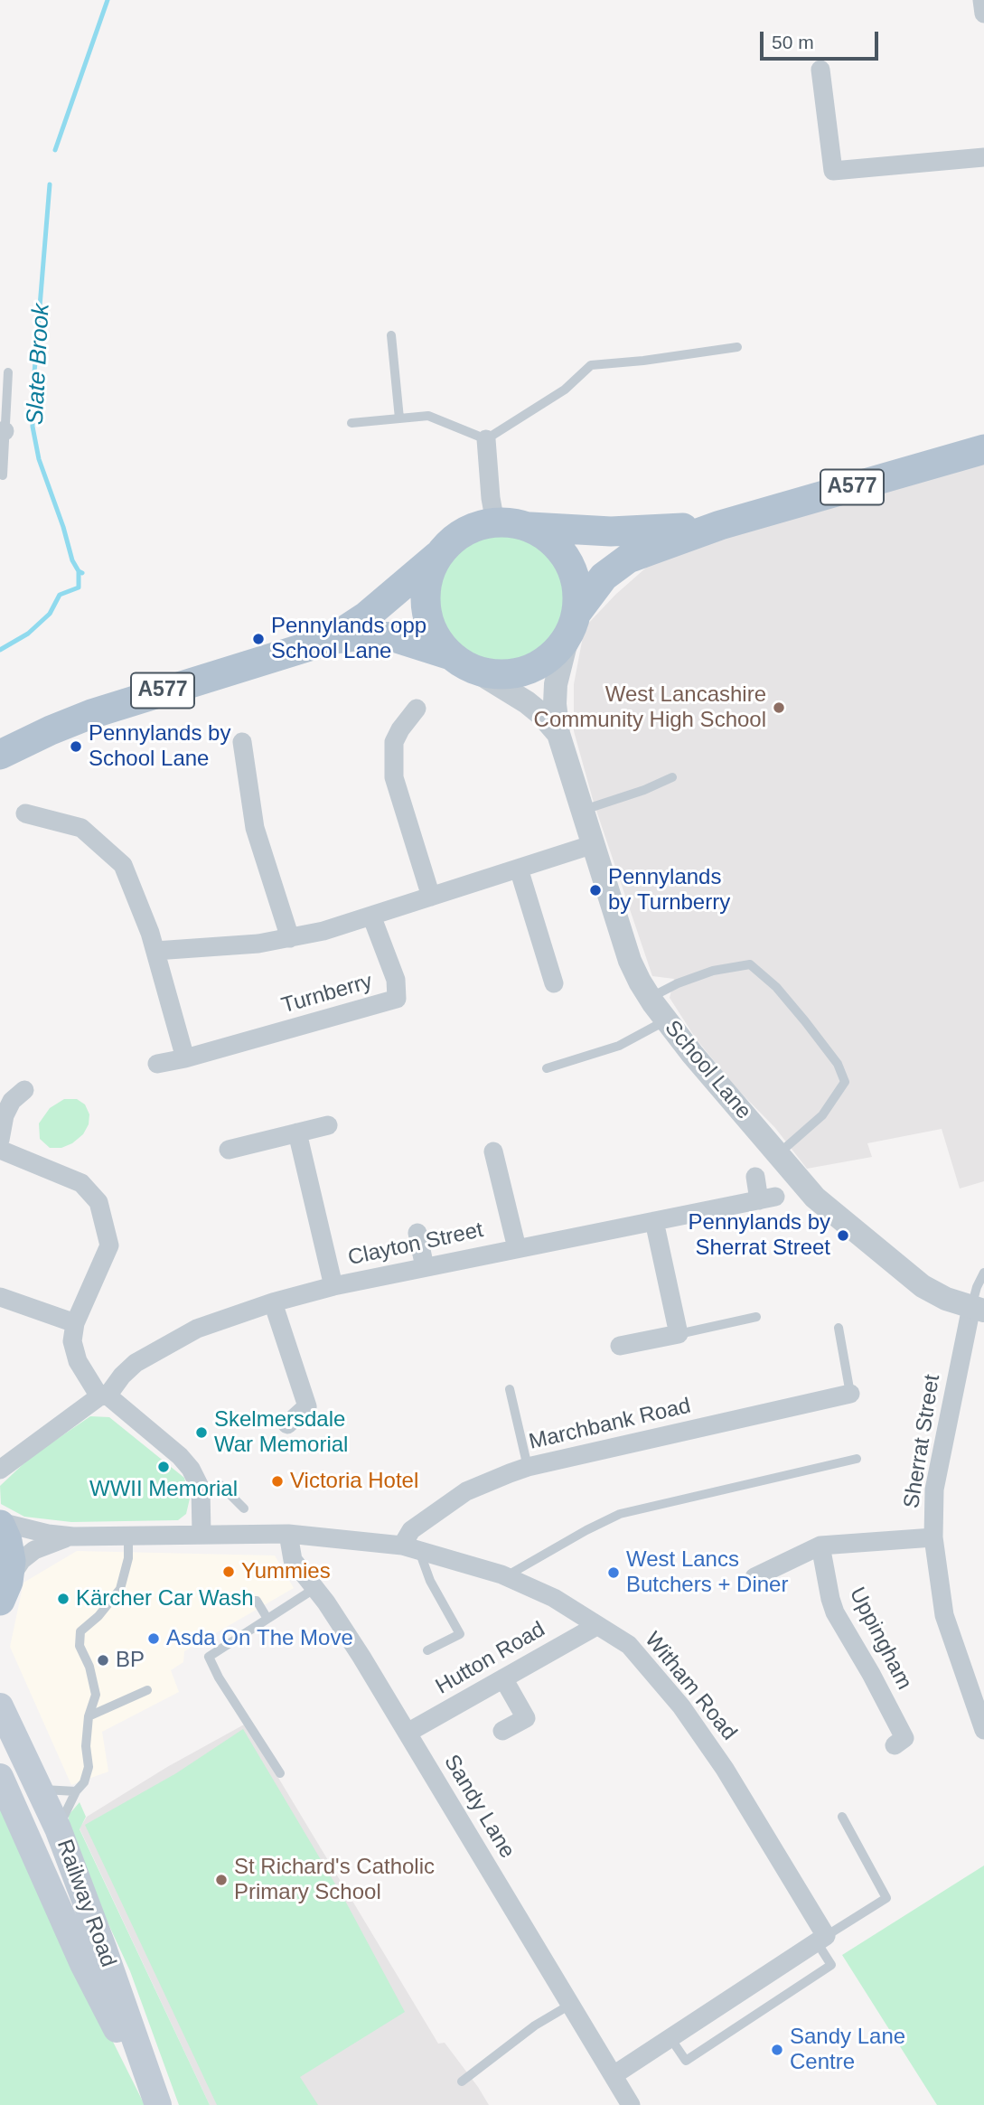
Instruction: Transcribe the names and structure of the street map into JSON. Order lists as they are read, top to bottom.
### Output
{
  "streets": {
    "main road": ["A577", "Railway Road"],
    "street": [
      "Turnberry",
      "School Lane",
      "Clayton Street",
      "Marchbank Road",
      "Sherrat Street",
      "Uppingham",
      "Hutton Road",
      "Witham Road",
      "Sandy Lane"
    ]
  },
  "crossings": [
    ["A577", "School Lane"],
    ["School Lane", "Sherrat Street"],
    ["Marchbank Road", "Witham Road"],
    ["Hutton Road", "Witham Road"],
    ["Hutton Road", "Sandy Lane"],
    ["Witham Road", "Sandy Lane"]
  ],
  "water": ["Slate Brook"],
  "places": [
    "Pennylands opp School Lane",
    "West Lancashire Community High School",
    "Pennylands by School Lane",
    "Pennylands by Turnberry",
    "Pennylands by Sherrat Street",
    "Skelmersdale War Memorial",
    "WWII Memorial",
    "Victoria Hotel",
    "Yummies",
    "West Lancs Butchers + Diner",
    "Kärcher Car Wash",
    "Asda On The Move",
    "BP",
    "St Richard's Catholic Primary School",
    "Sandy Lane Centre"
  ],
  "scale_bar": "50 m"
}
